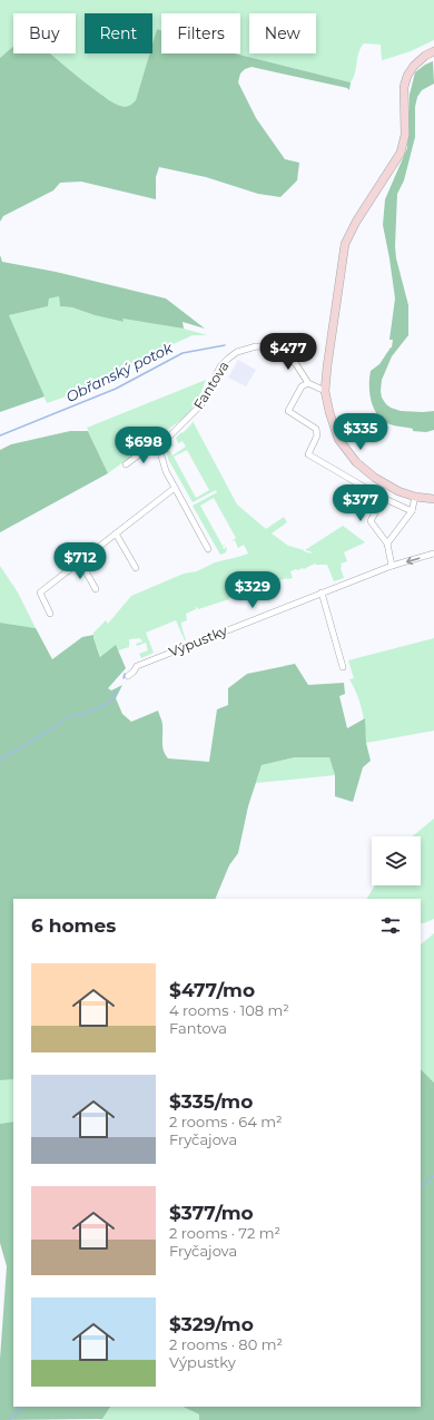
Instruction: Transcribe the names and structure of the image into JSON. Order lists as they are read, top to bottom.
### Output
{
  "streets": {
    "street": ["Fantova", "Výpustky"]
  },
  "water": ["Obřanský potok"],
  "page": {
    "chip": [
      "Buy",
      "Rent",
      "Filters",
      "New"
    ],
    "price": [
      "$477",
      "$335",
      "$698",
      "$377",
      "$712",
      "$329"
    ],
    "heading": "6 homes",
    "list": [
      {
        "name": "$477/mo",
        "note": "4 rooms · 108 m² · Fantova"
      },
      {
        "name": "$335/mo",
        "note": "2 rooms · 64 m² · Fryčajova"
      },
      {
        "name": "$377/mo",
        "note": "2 rooms · 72 m² · Fryčajova"
      },
      {
        "name": "$329/mo",
        "note": "2 rooms · 80 m² · Výpustky"
      }
    ]
  }
}
